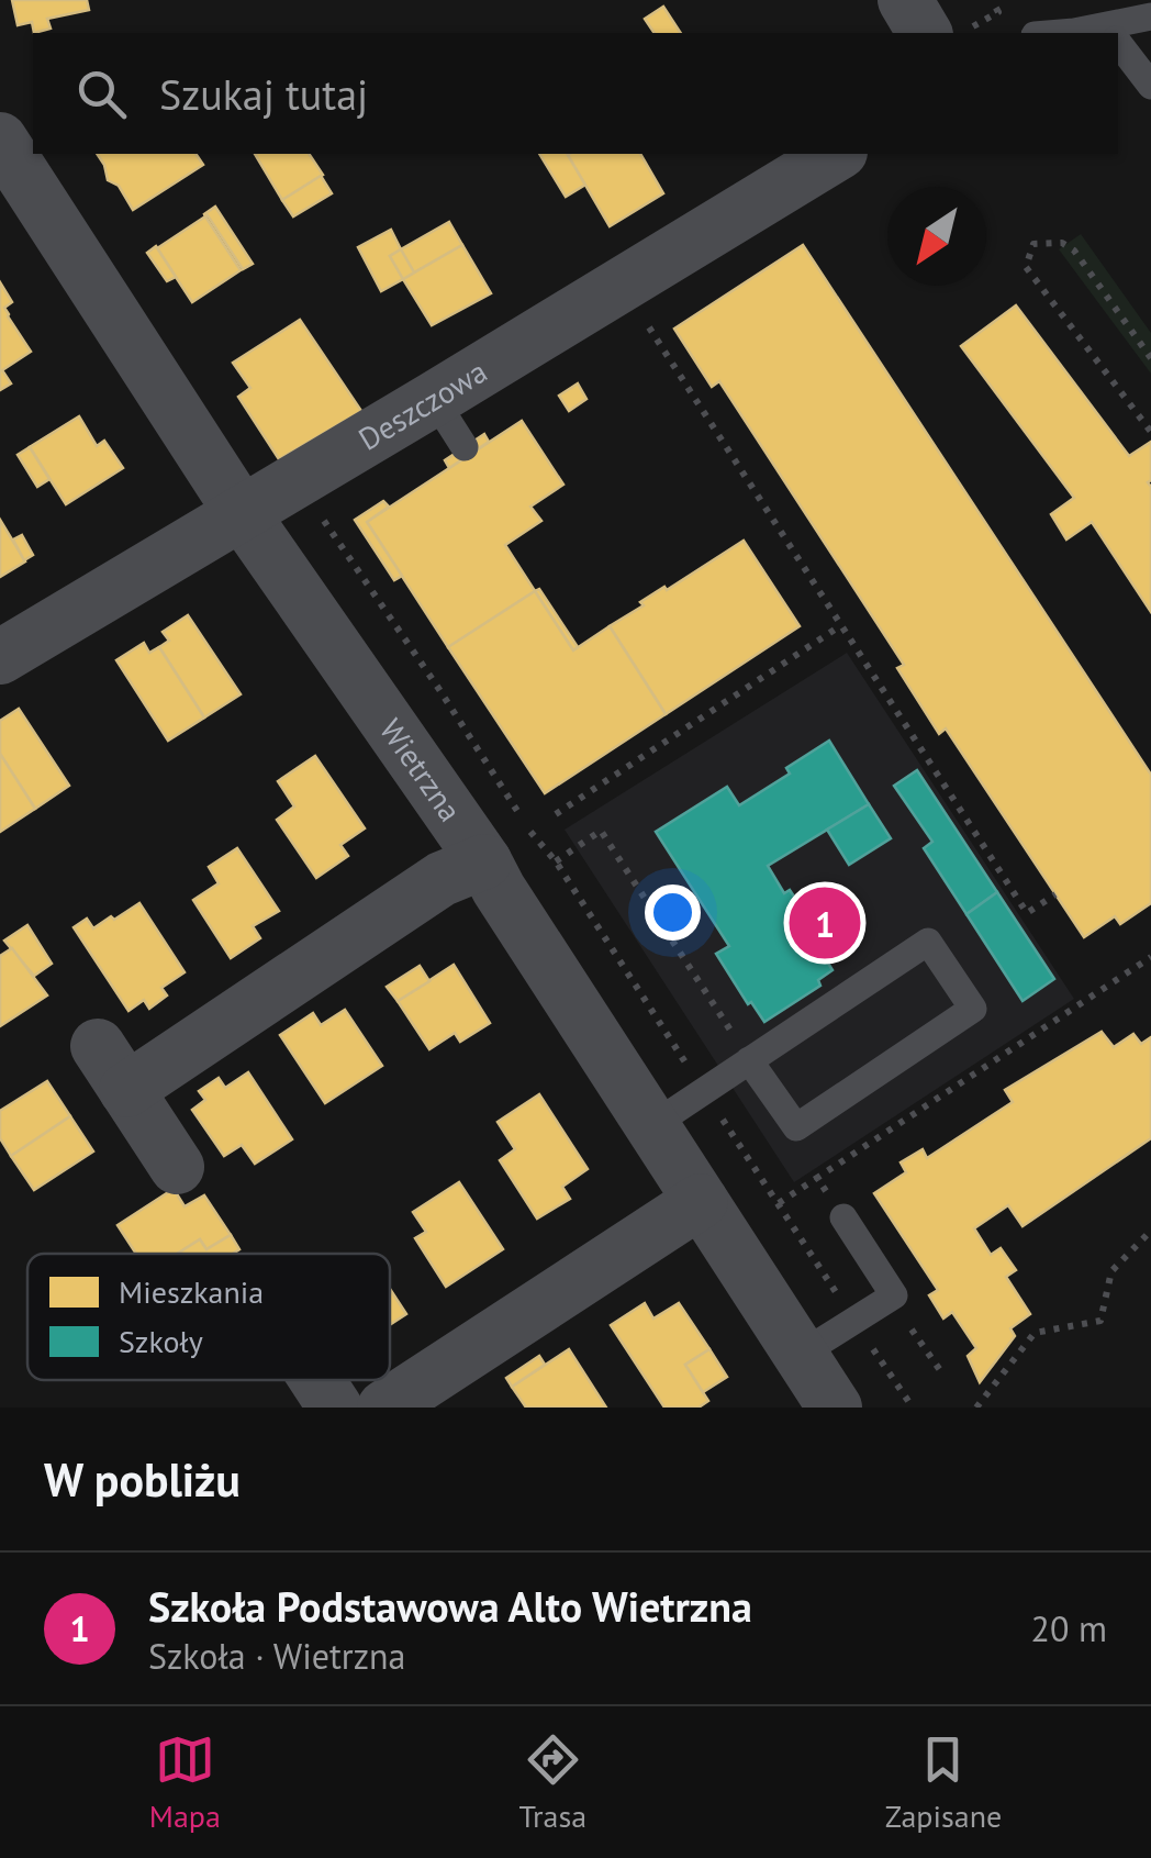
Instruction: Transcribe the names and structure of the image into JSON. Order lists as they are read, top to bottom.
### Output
{
  "streets": {
    "street": ["Deszczowa", "Wietrzna"]
  },
  "crossings": [
    ["Deszczowa", "Wietrzna"]
  ],
  "legend": ["Mieszkania", "Szkoły"],
  "north": "bottom left",
  "page": {
    "search": "Szukaj tutaj",
    "pins": "1",
    "heading": "W pobliżu",
    "list": [
      {
        "mark": "1",
        "name": "Szkoła Podstawowa Alto Wietrzna",
        "note": "Szkoła · Wietrzna",
        "value": "20 m"
      }
    ],
    "nav": ["Mapa", "Trasa", "Zapisane"]
  }
}
